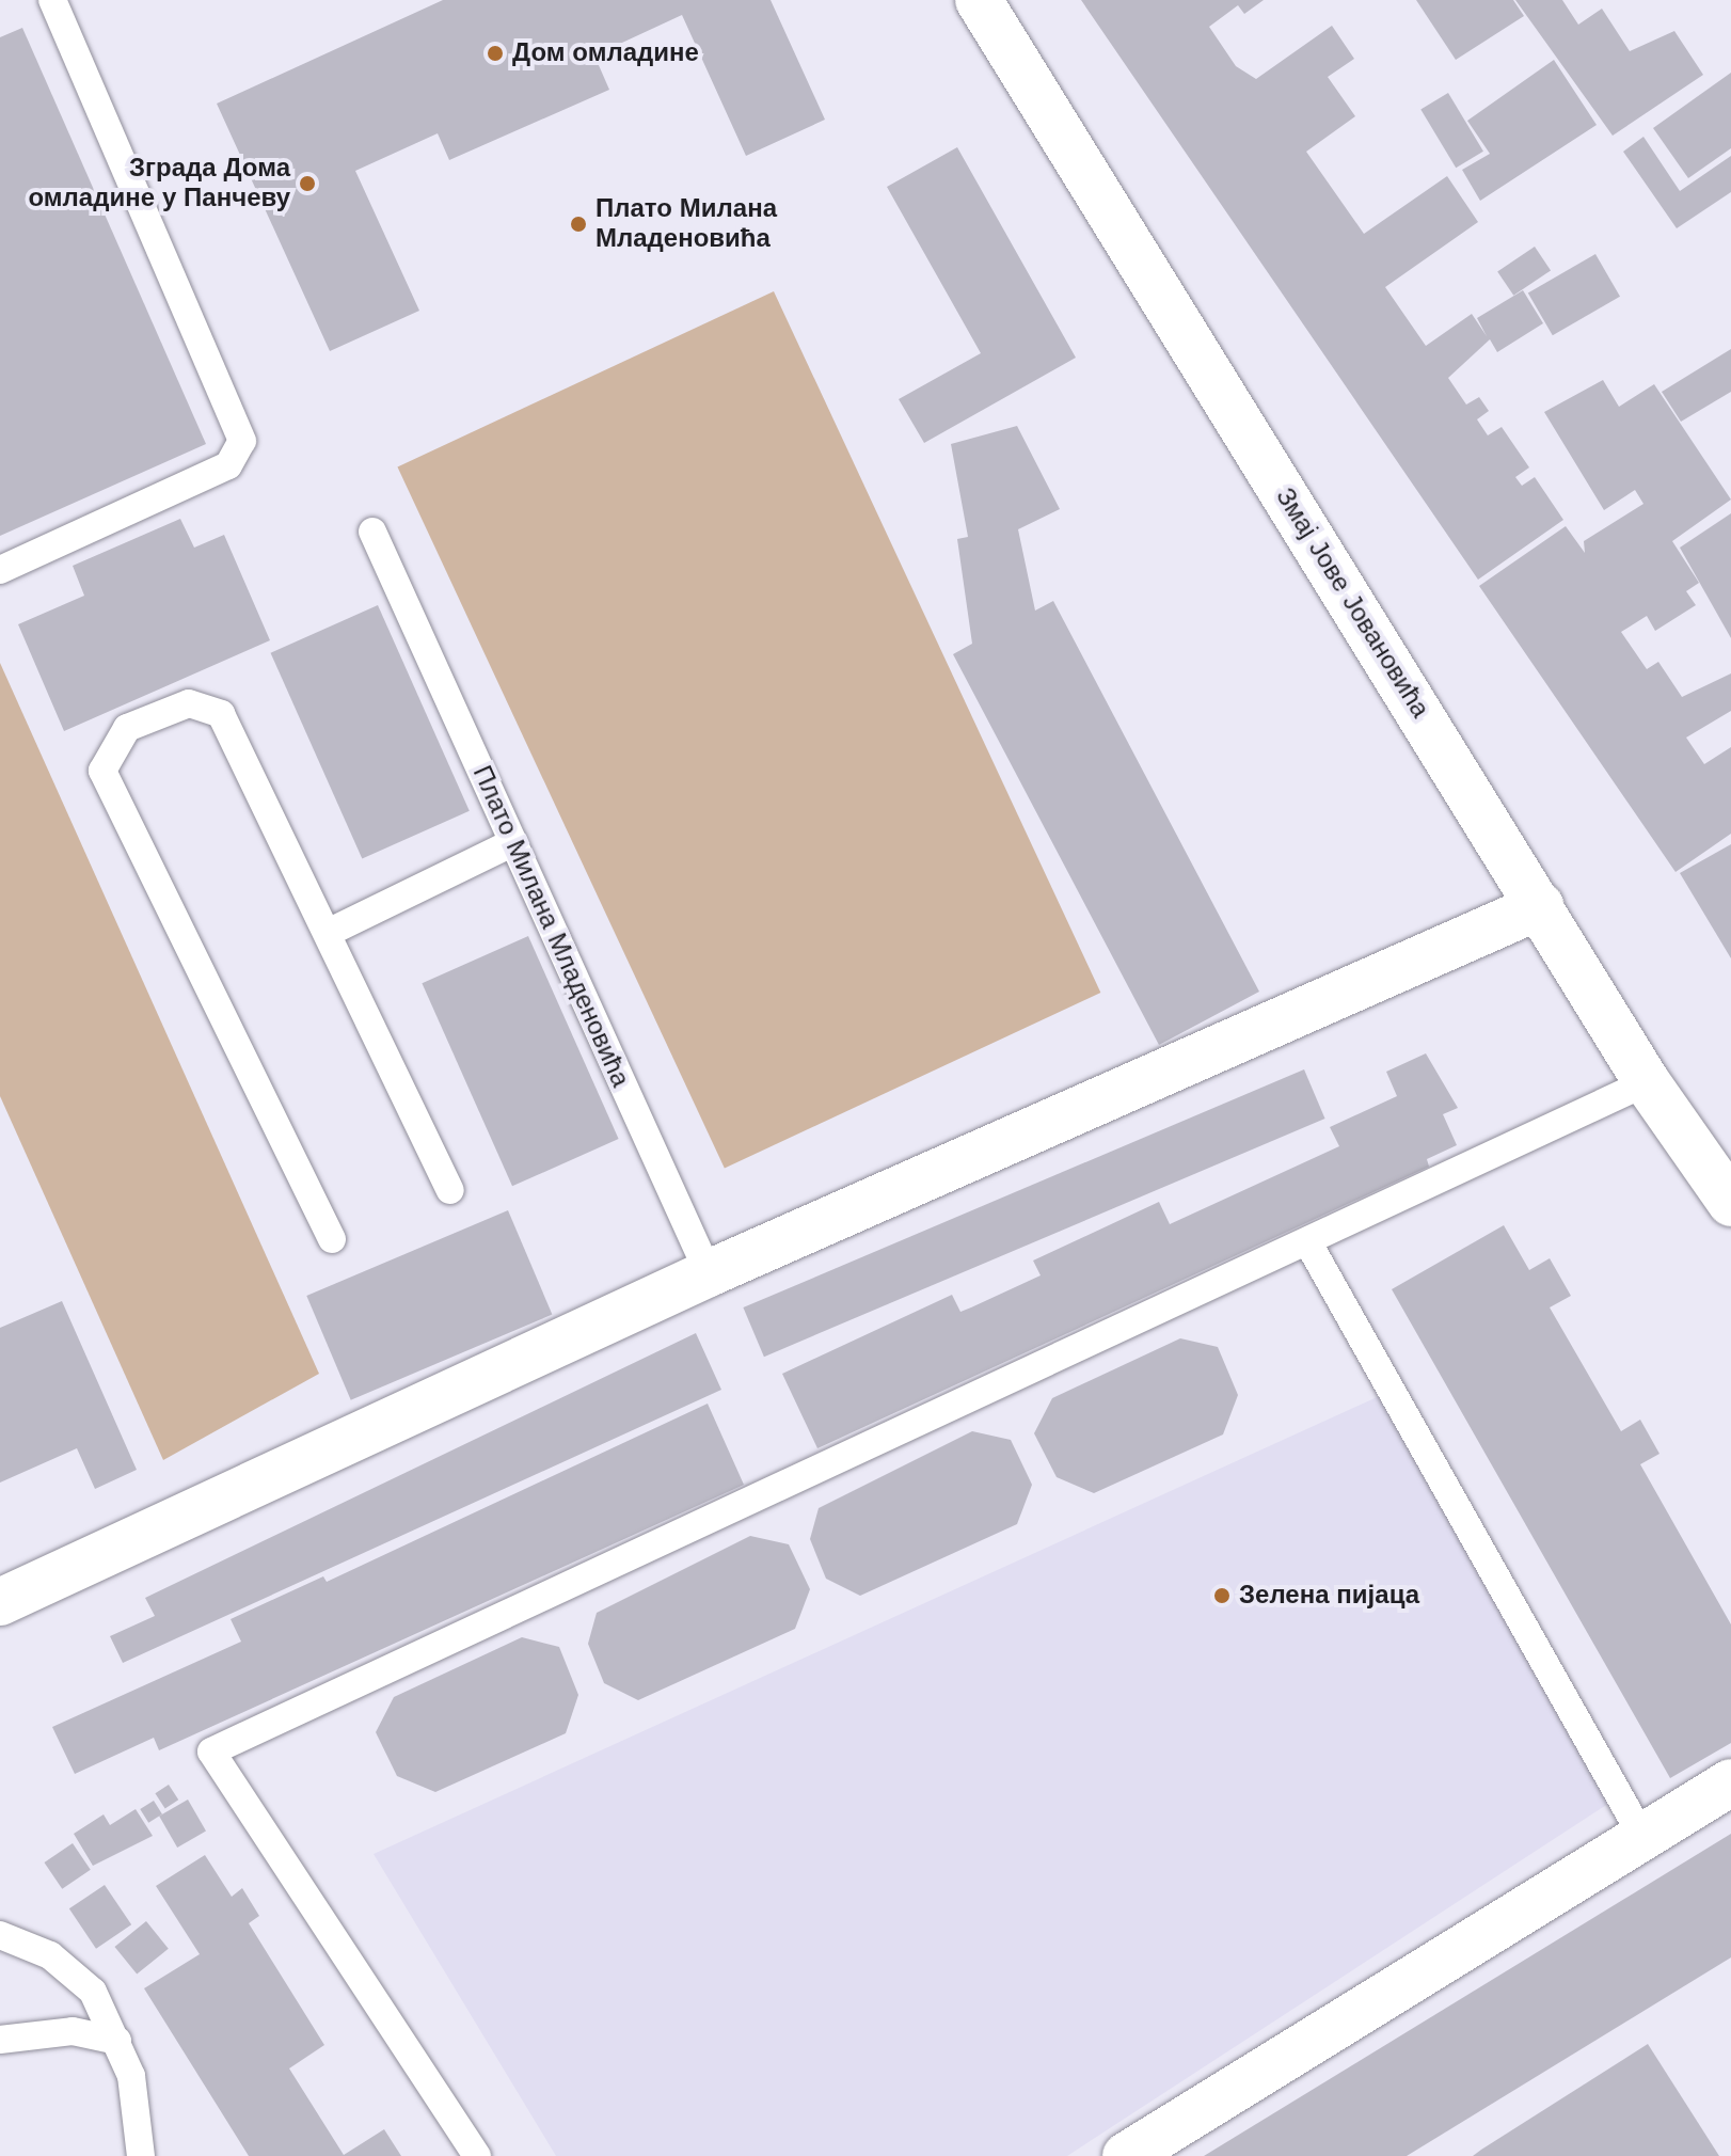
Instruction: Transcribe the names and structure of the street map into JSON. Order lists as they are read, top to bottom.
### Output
{
  "streets": {
    "street": ["Змај Јове Јовановића"],
    "lane": ["Плато Милана Младеновића"]
  },
  "places": [
    "Дом омладине",
    "Зграда Дома омладине у Панчеву",
    "Плато Милана Младеновића",
    "Зелена пијаца"
  ]
}
